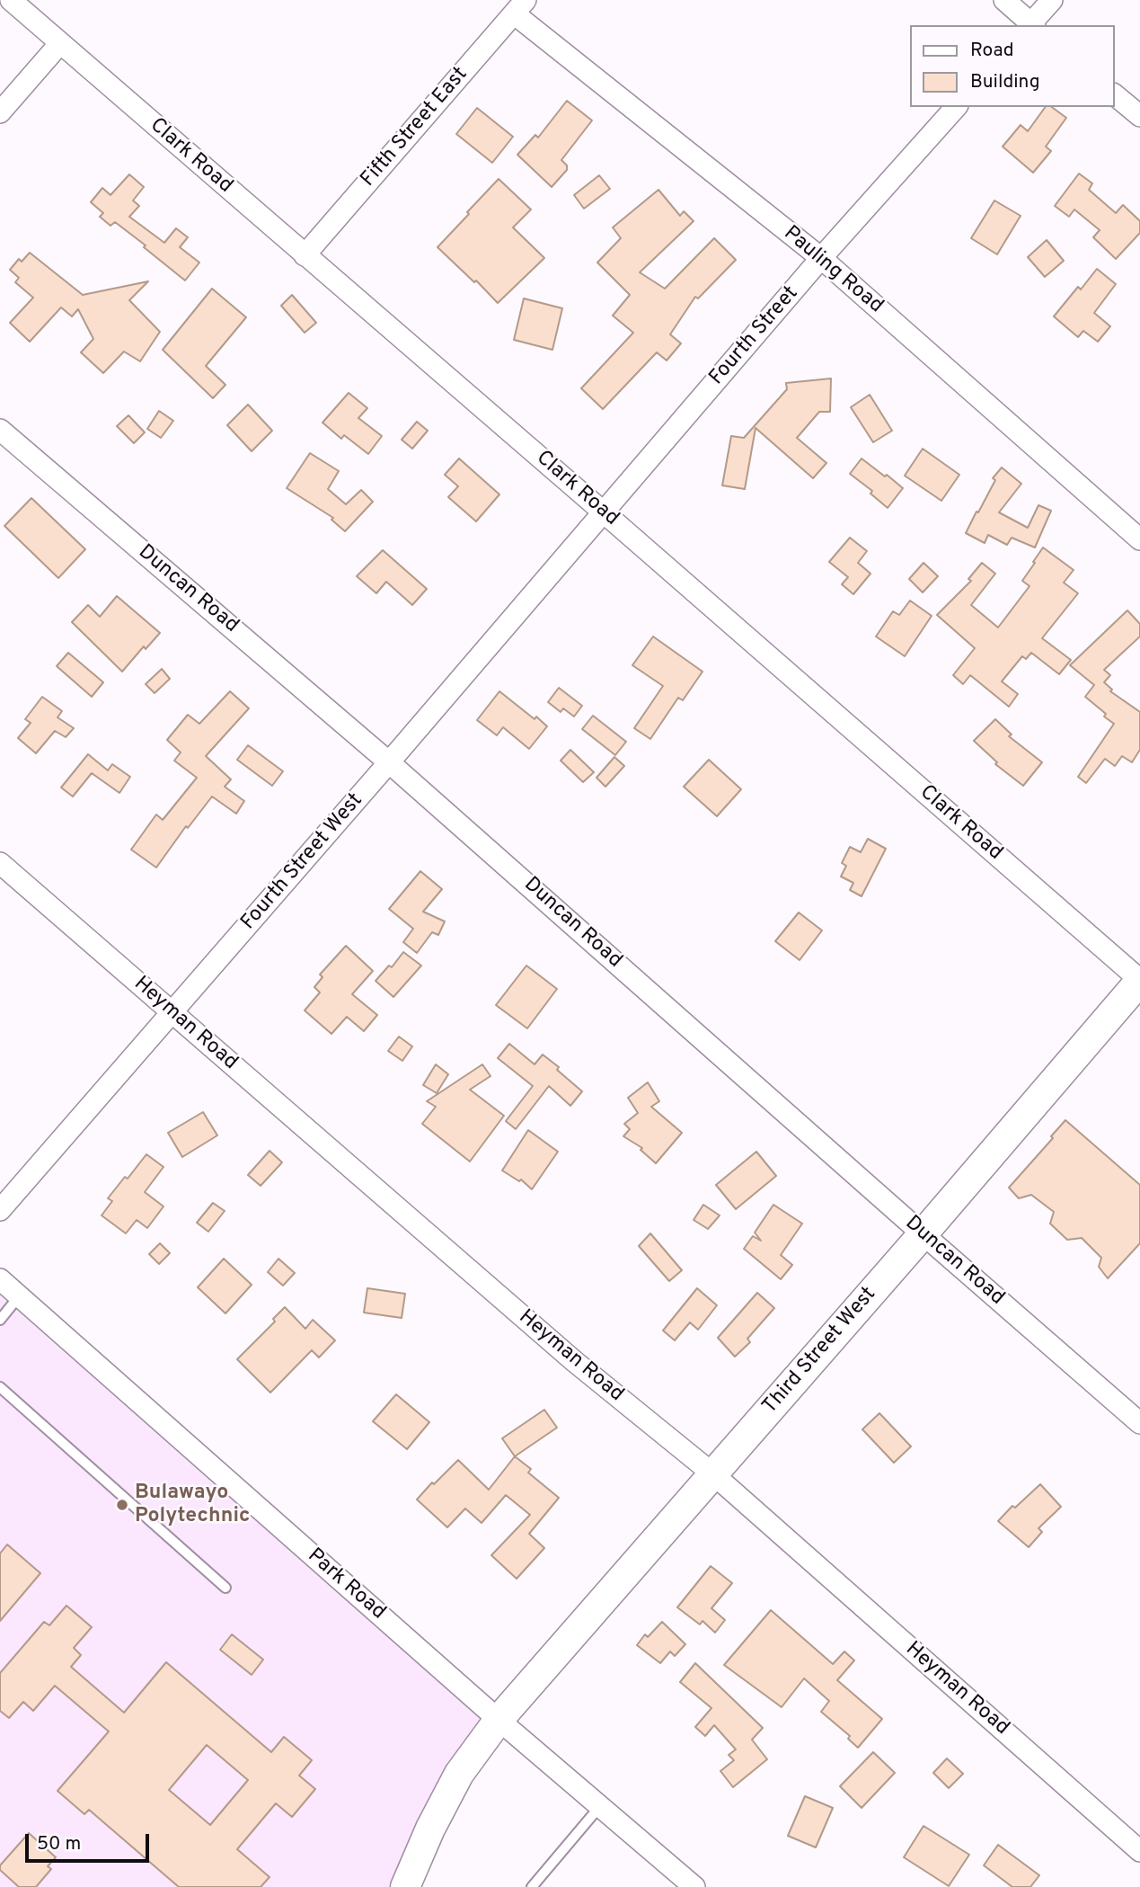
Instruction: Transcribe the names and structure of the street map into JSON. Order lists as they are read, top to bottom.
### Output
{
  "streets": {
    "main road": ["Third Street West"],
    "street": [
      "Fifth Street East",
      "Clark Road",
      "Pauling Road",
      "Fourth Street",
      "Duncan Road",
      "Fourth Street West",
      "Heyman Road",
      "Park Road"
    ]
  },
  "crossings": [
    ["Fifth Street East", "Clark Road"],
    ["Fifth Street East", "Pauling Road"],
    ["Clark Road", "Fourth Street"],
    ["Clark Road", "Fourth Street West"],
    ["Clark Road", "Third Street West"],
    ["Pauling Road", "Fourth Street"],
    ["Fourth Street", "Fourth Street West"],
    ["Duncan Road", "Fourth Street West"],
    ["Duncan Road", "Third Street West"],
    ["Fourth Street West", "Heyman Road"],
    ["Heyman Road", "Third Street West"],
    ["Third Street West", "Park Road"]
  ],
  "places": ["Bulawayo Polytechnic"],
  "legend": ["Road", "Building"],
  "scale_bar": "50 m"
}
